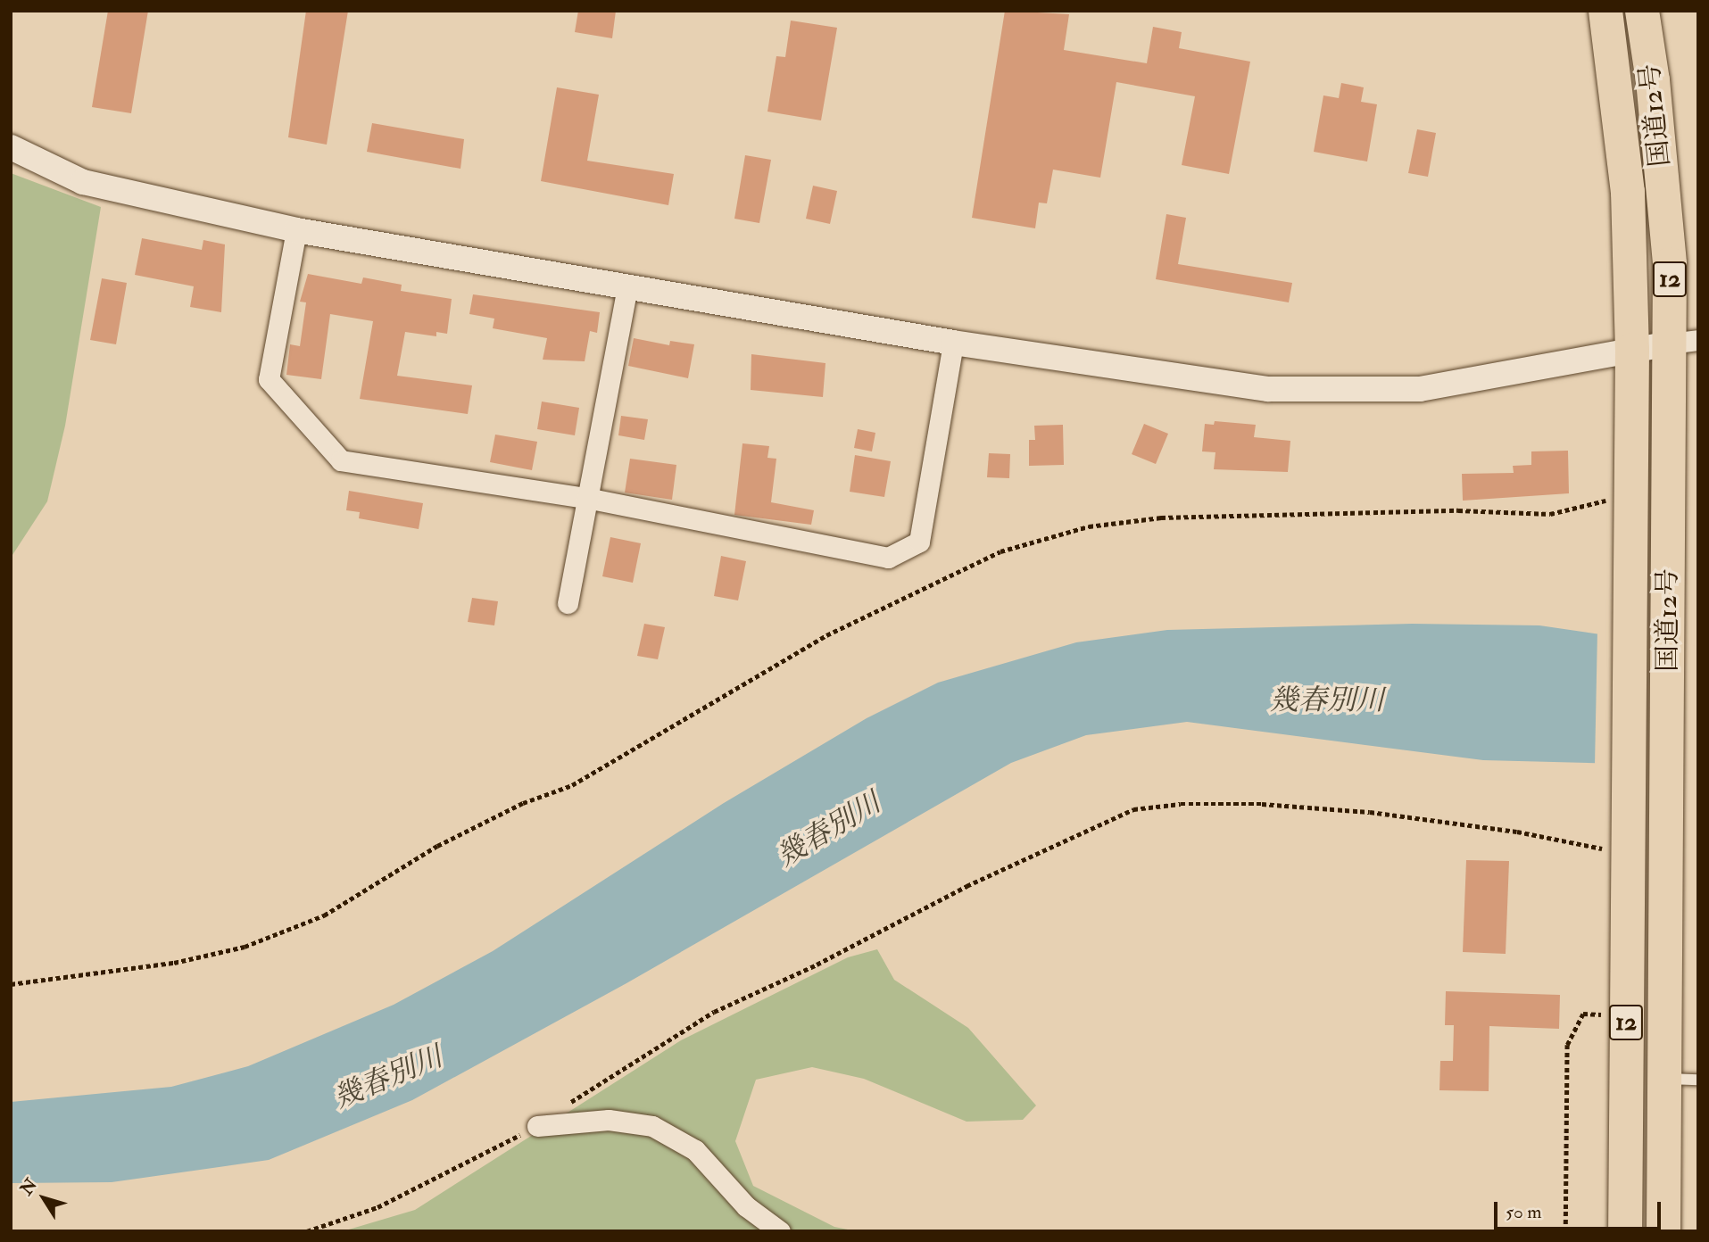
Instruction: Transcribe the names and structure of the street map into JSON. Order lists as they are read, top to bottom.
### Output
{
  "streets": {
    "highway": ["国道12号", "12"]
  },
  "water": ["幾春別川"],
  "scale_bar": "50 m",
  "north": "top left"
}
